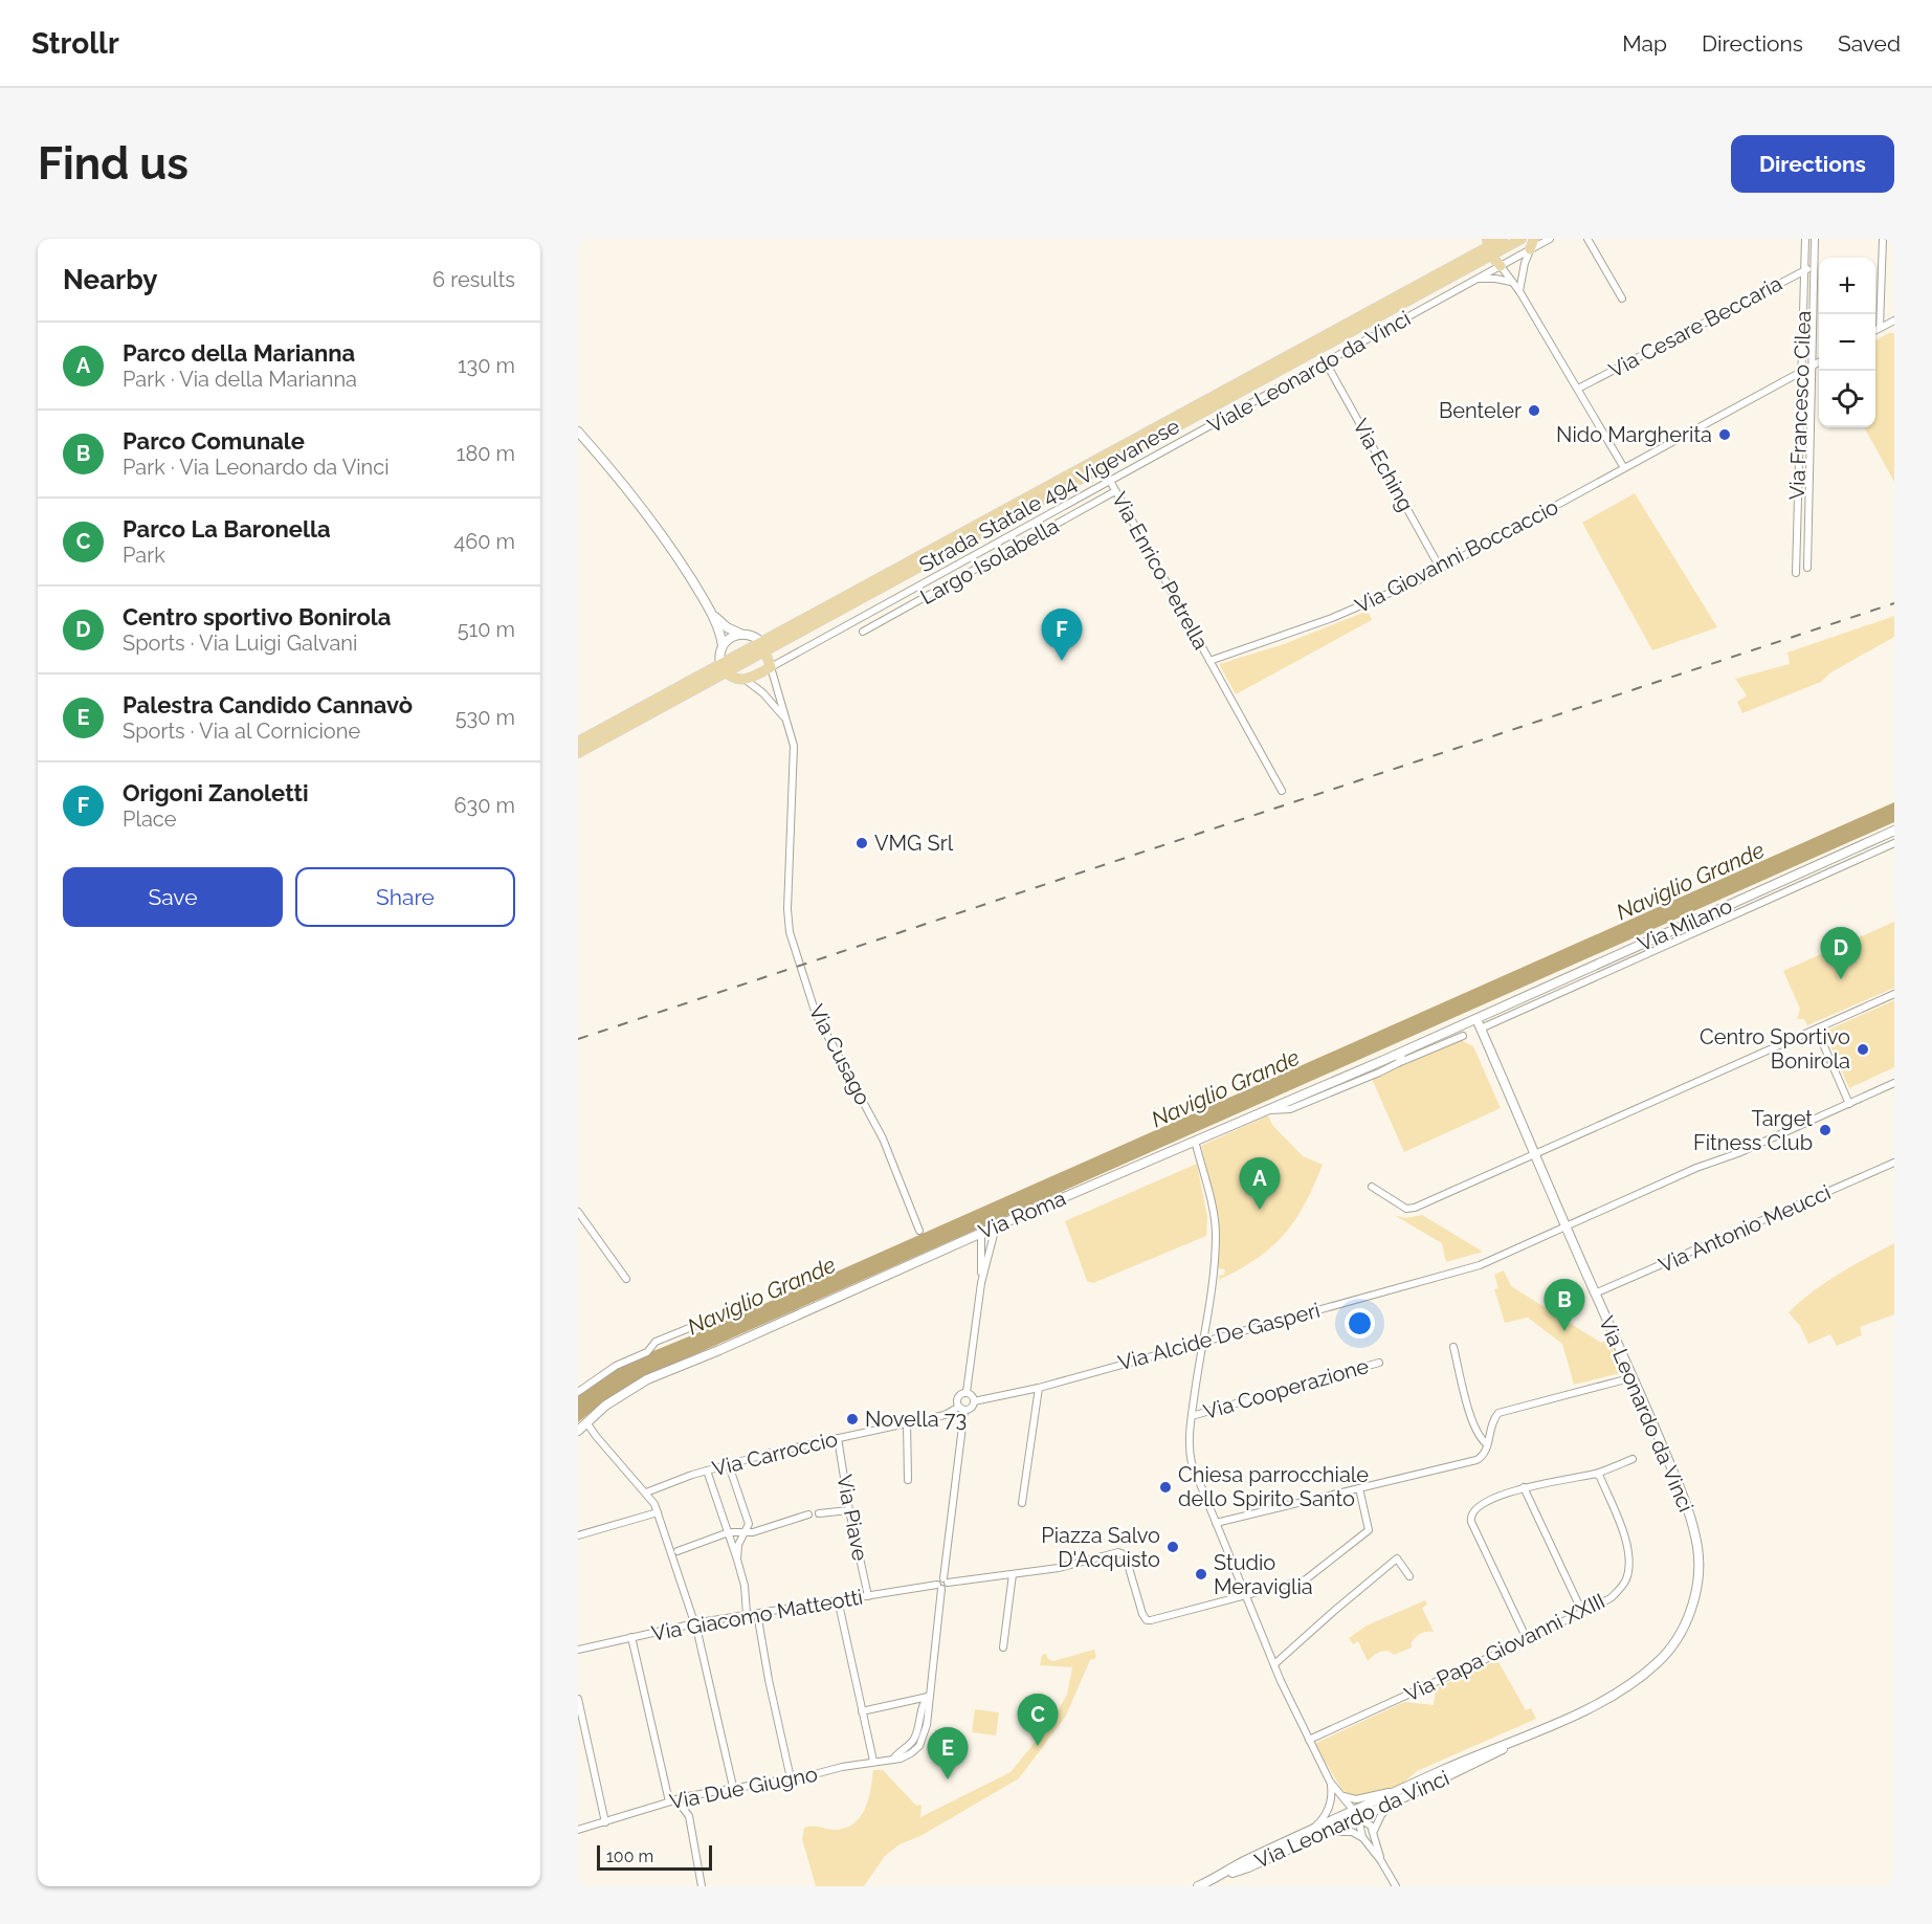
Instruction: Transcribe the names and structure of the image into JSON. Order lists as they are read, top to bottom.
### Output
{
  "streets": {
    "main road": [
      "Strada Statale 494 Vigevanese",
      "Via Milano",
      "Via Roma",
      "Via Leonardo da Vinci"
    ],
    "street": [
      "Via Cesare Beccaria",
      "Viale Leonardo da Vinci",
      "Via Francesco Cilea",
      "Via Eching",
      "Via Giovanni Boccaccio",
      "Largo Isolabella",
      "Via Enrico Petrella",
      "Via Cusago",
      "Via Antonio Meucci",
      "Via Alcide De Gasperi",
      "Via Cooperazione",
      "Via Carroccio",
      "Via Piave",
      "Via Giacomo Matteotti",
      "Via Papa Giovanni XXIII",
      "Via Due Giugno"
    ]
  },
  "crossings": [
    ["Via Cesare Beccaria", "Via Francesco Cilea"],
    ["Viale Leonardo da Vinci", "Via Eching"],
    ["Viale Leonardo da Vinci", "Via Enrico Petrella"],
    ["Viale Leonardo da Vinci", "Via Cusago"],
    ["Via Francesco Cilea", "Via Giovanni Boccaccio"],
    ["Via Eching", "Via Giovanni Boccaccio"],
    ["Via Giovanni Boccaccio", "Via Enrico Petrella"],
    ["Largo Isolabella", "Via Enrico Petrella"],
    ["Via Milano", "Via Roma"],
    ["Via Milano", "Via Leonardo da Vinci"],
    ["Via Roma", "Via Leonardo da Vinci"],
    ["Via Antonio Meucci", "Via Leonardo da Vinci"],
    ["Via Alcide De Gasperi", "Via Leonardo da Vinci"],
    ["Via Alcide De Gasperi", "Via Carroccio"],
    ["Via Carroccio", "Via Piave"],
    ["Via Piave", "Via Giacomo Matteotti"]
  ],
  "water": ["Naviglio Grande"],
  "places": [
    "Benteler",
    "Nido Margherita",
    "VMG Srl",
    "Centro Sportivo Bonirola",
    "Target Fitness Club",
    "Novella 73",
    "Chiesa parrocchiale dello Spirito Santo",
    "Piazza Salvo D'Acquisto",
    "Studio Meraviglia"
  ],
  "scale_bar": "100 m",
  "page": {
    "header": "Strollr",
    "nav": ["Map", "Directions", "Saved"],
    "buttons": [
      "Directions",
      ["Save", "Share"]
    ],
    "title": "Find us",
    "heading": ["Nearby", "6 results"],
    "map_buttons": ["+", "−"],
    "list": [
      {
        "mark": "A",
        "name": "Parco della Marianna",
        "note": "Park · Via della Marianna",
        "value": "130 m"
      },
      {
        "mark": "B",
        "name": "Parco Comunale",
        "note": "Park · Via Leonardo da Vinci",
        "value": "180 m"
      },
      {
        "mark": "C",
        "name": "Parco La Baronella",
        "note": "Park",
        "value": "460 m"
      },
      {
        "mark": "D",
        "name": "Centro sportivo Bonirola",
        "note": "Sports · Via Luigi Galvani",
        "value": "510 m"
      },
      {
        "mark": "E",
        "name": "Palestra Candido Cannavò",
        "note": "Sports · Via al Cornicione",
        "value": "530 m"
      },
      {
        "mark": "F",
        "name": "Origoni Zanoletti",
        "note": "Place",
        "value": "630 m"
      }
    ],
    "pins": [
      "F",
      "D",
      "A",
      "B",
      "C",
      "E"
    ],
    "scale": "100 m"
  }
}
